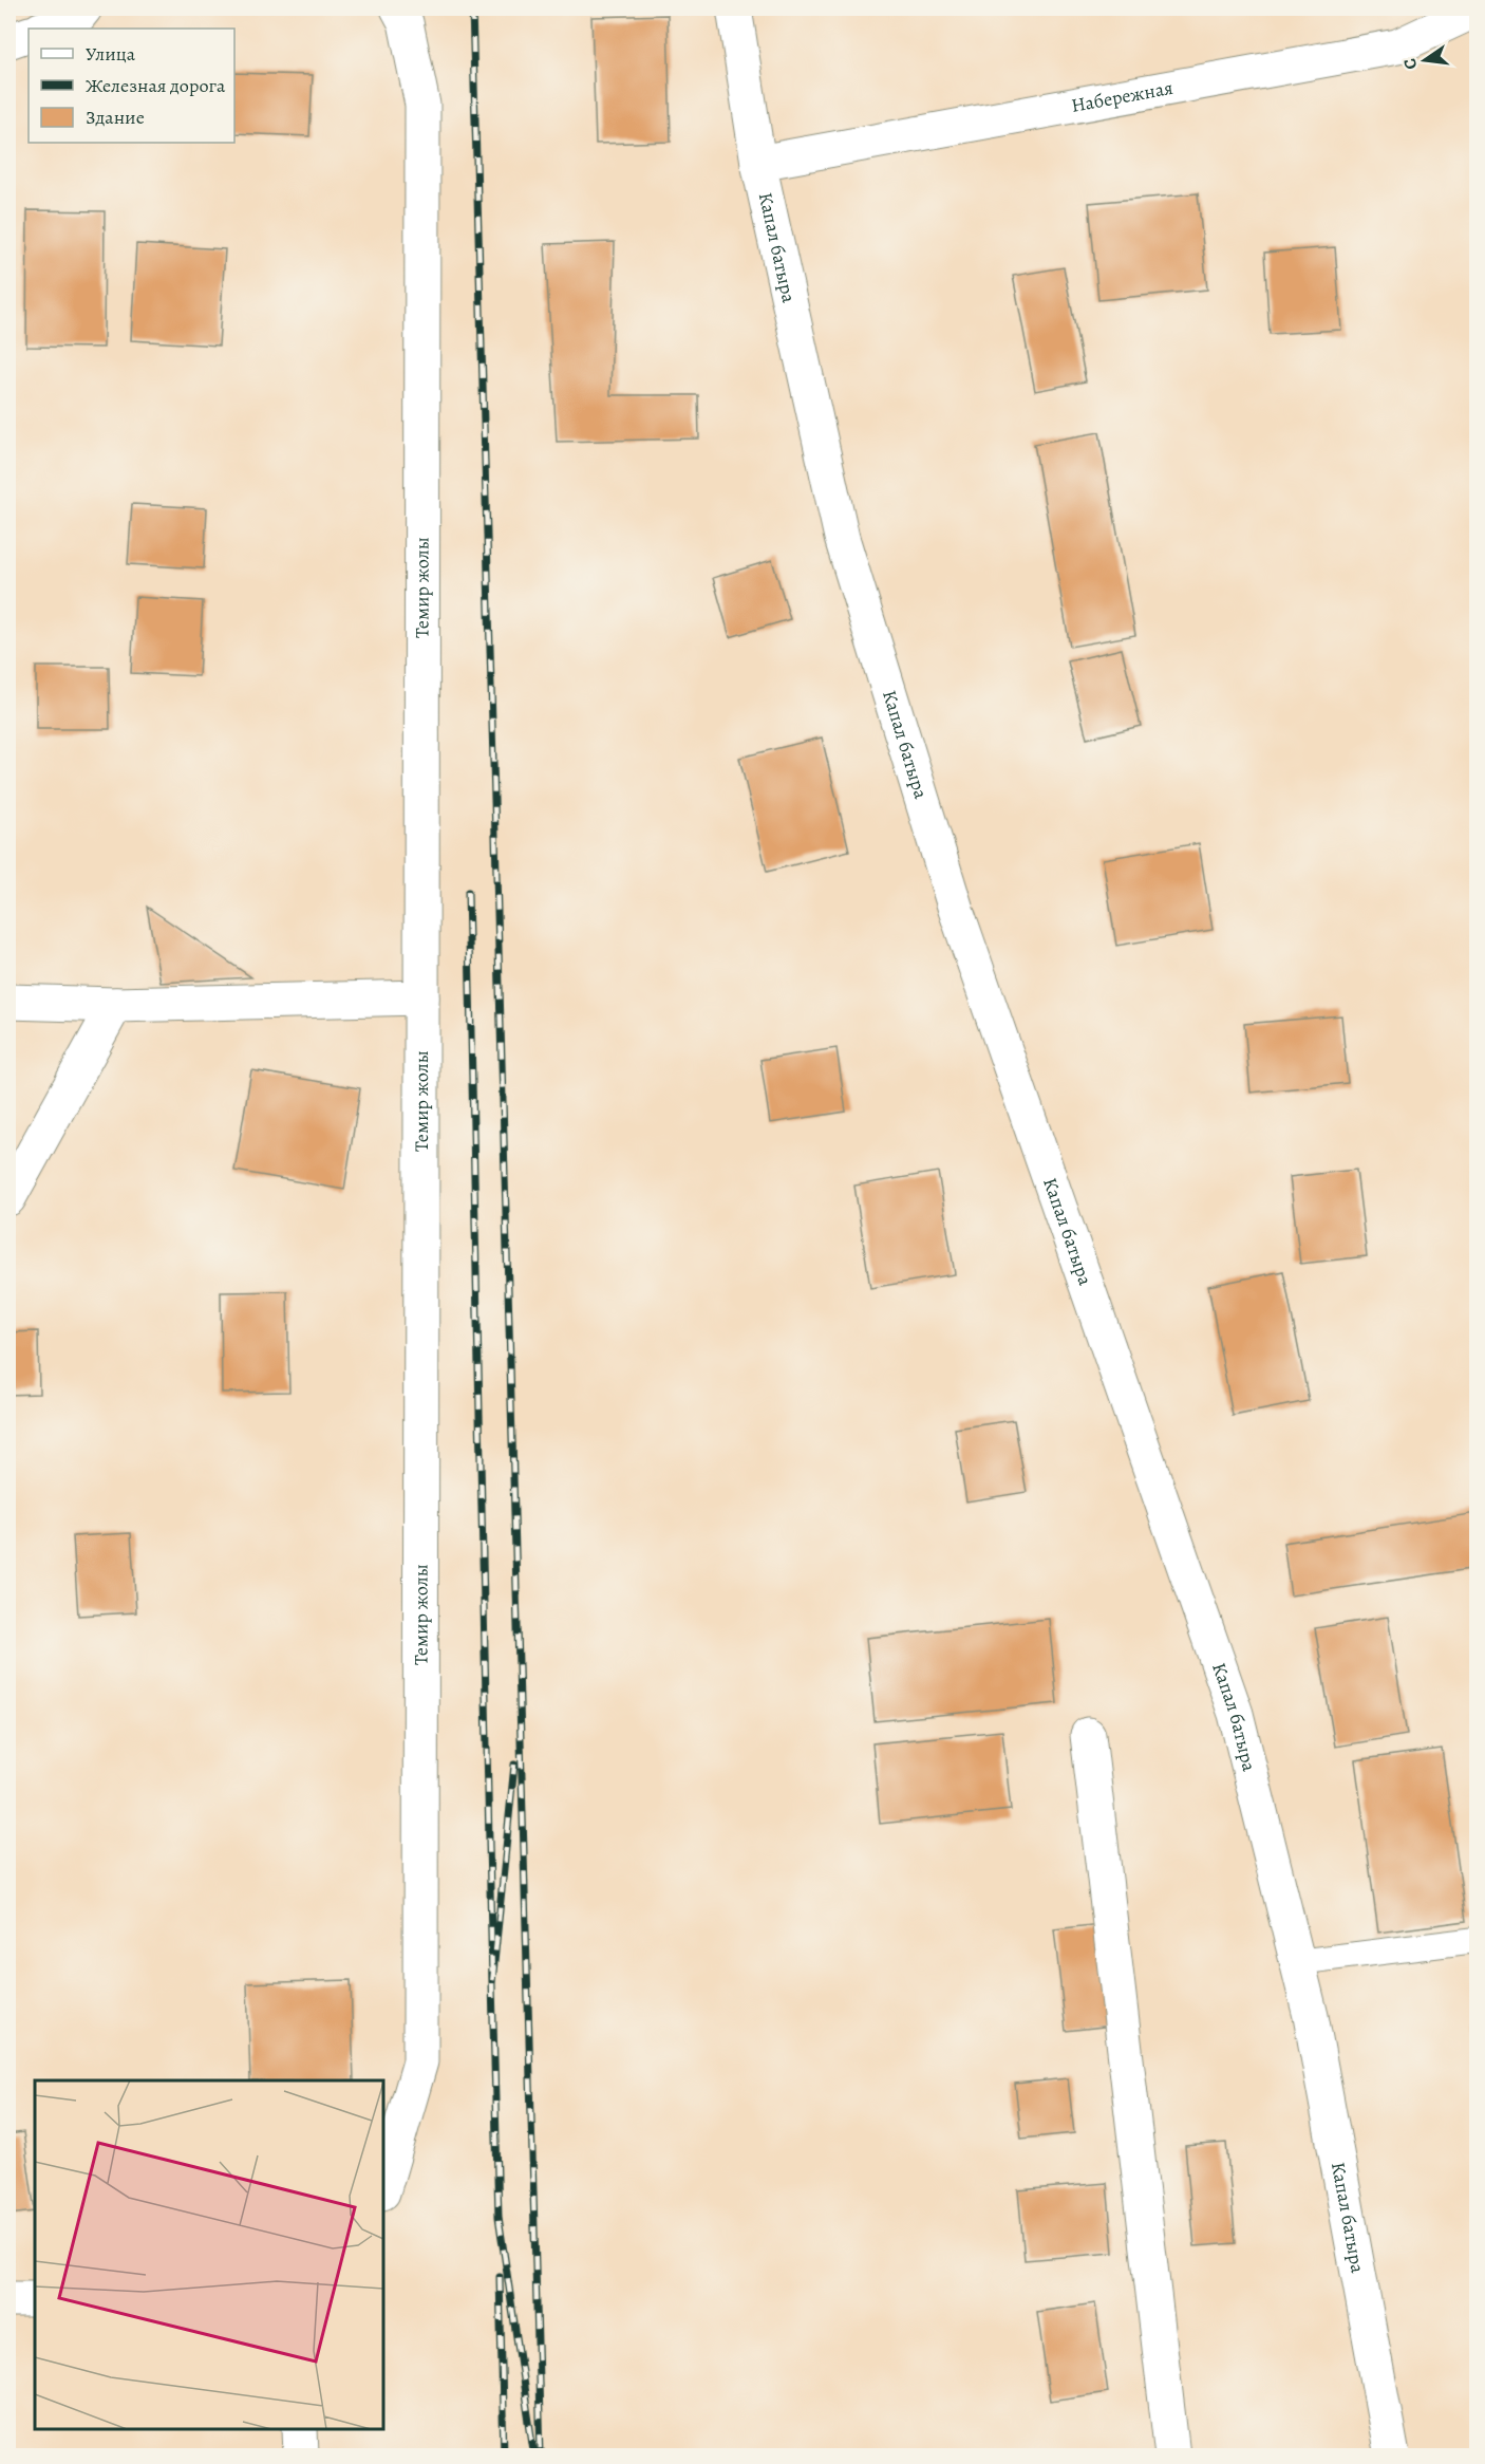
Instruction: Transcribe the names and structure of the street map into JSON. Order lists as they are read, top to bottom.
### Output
{
  "streets": {
    "street": ["Набережная", "Капал батыра", "Темир жолы"]
  },
  "crossings": [
    ["Набережная", "Капал батыра"]
  ],
  "legend": ["Улица", "Железная дорога", "Здание"],
  "north": "left"
}
